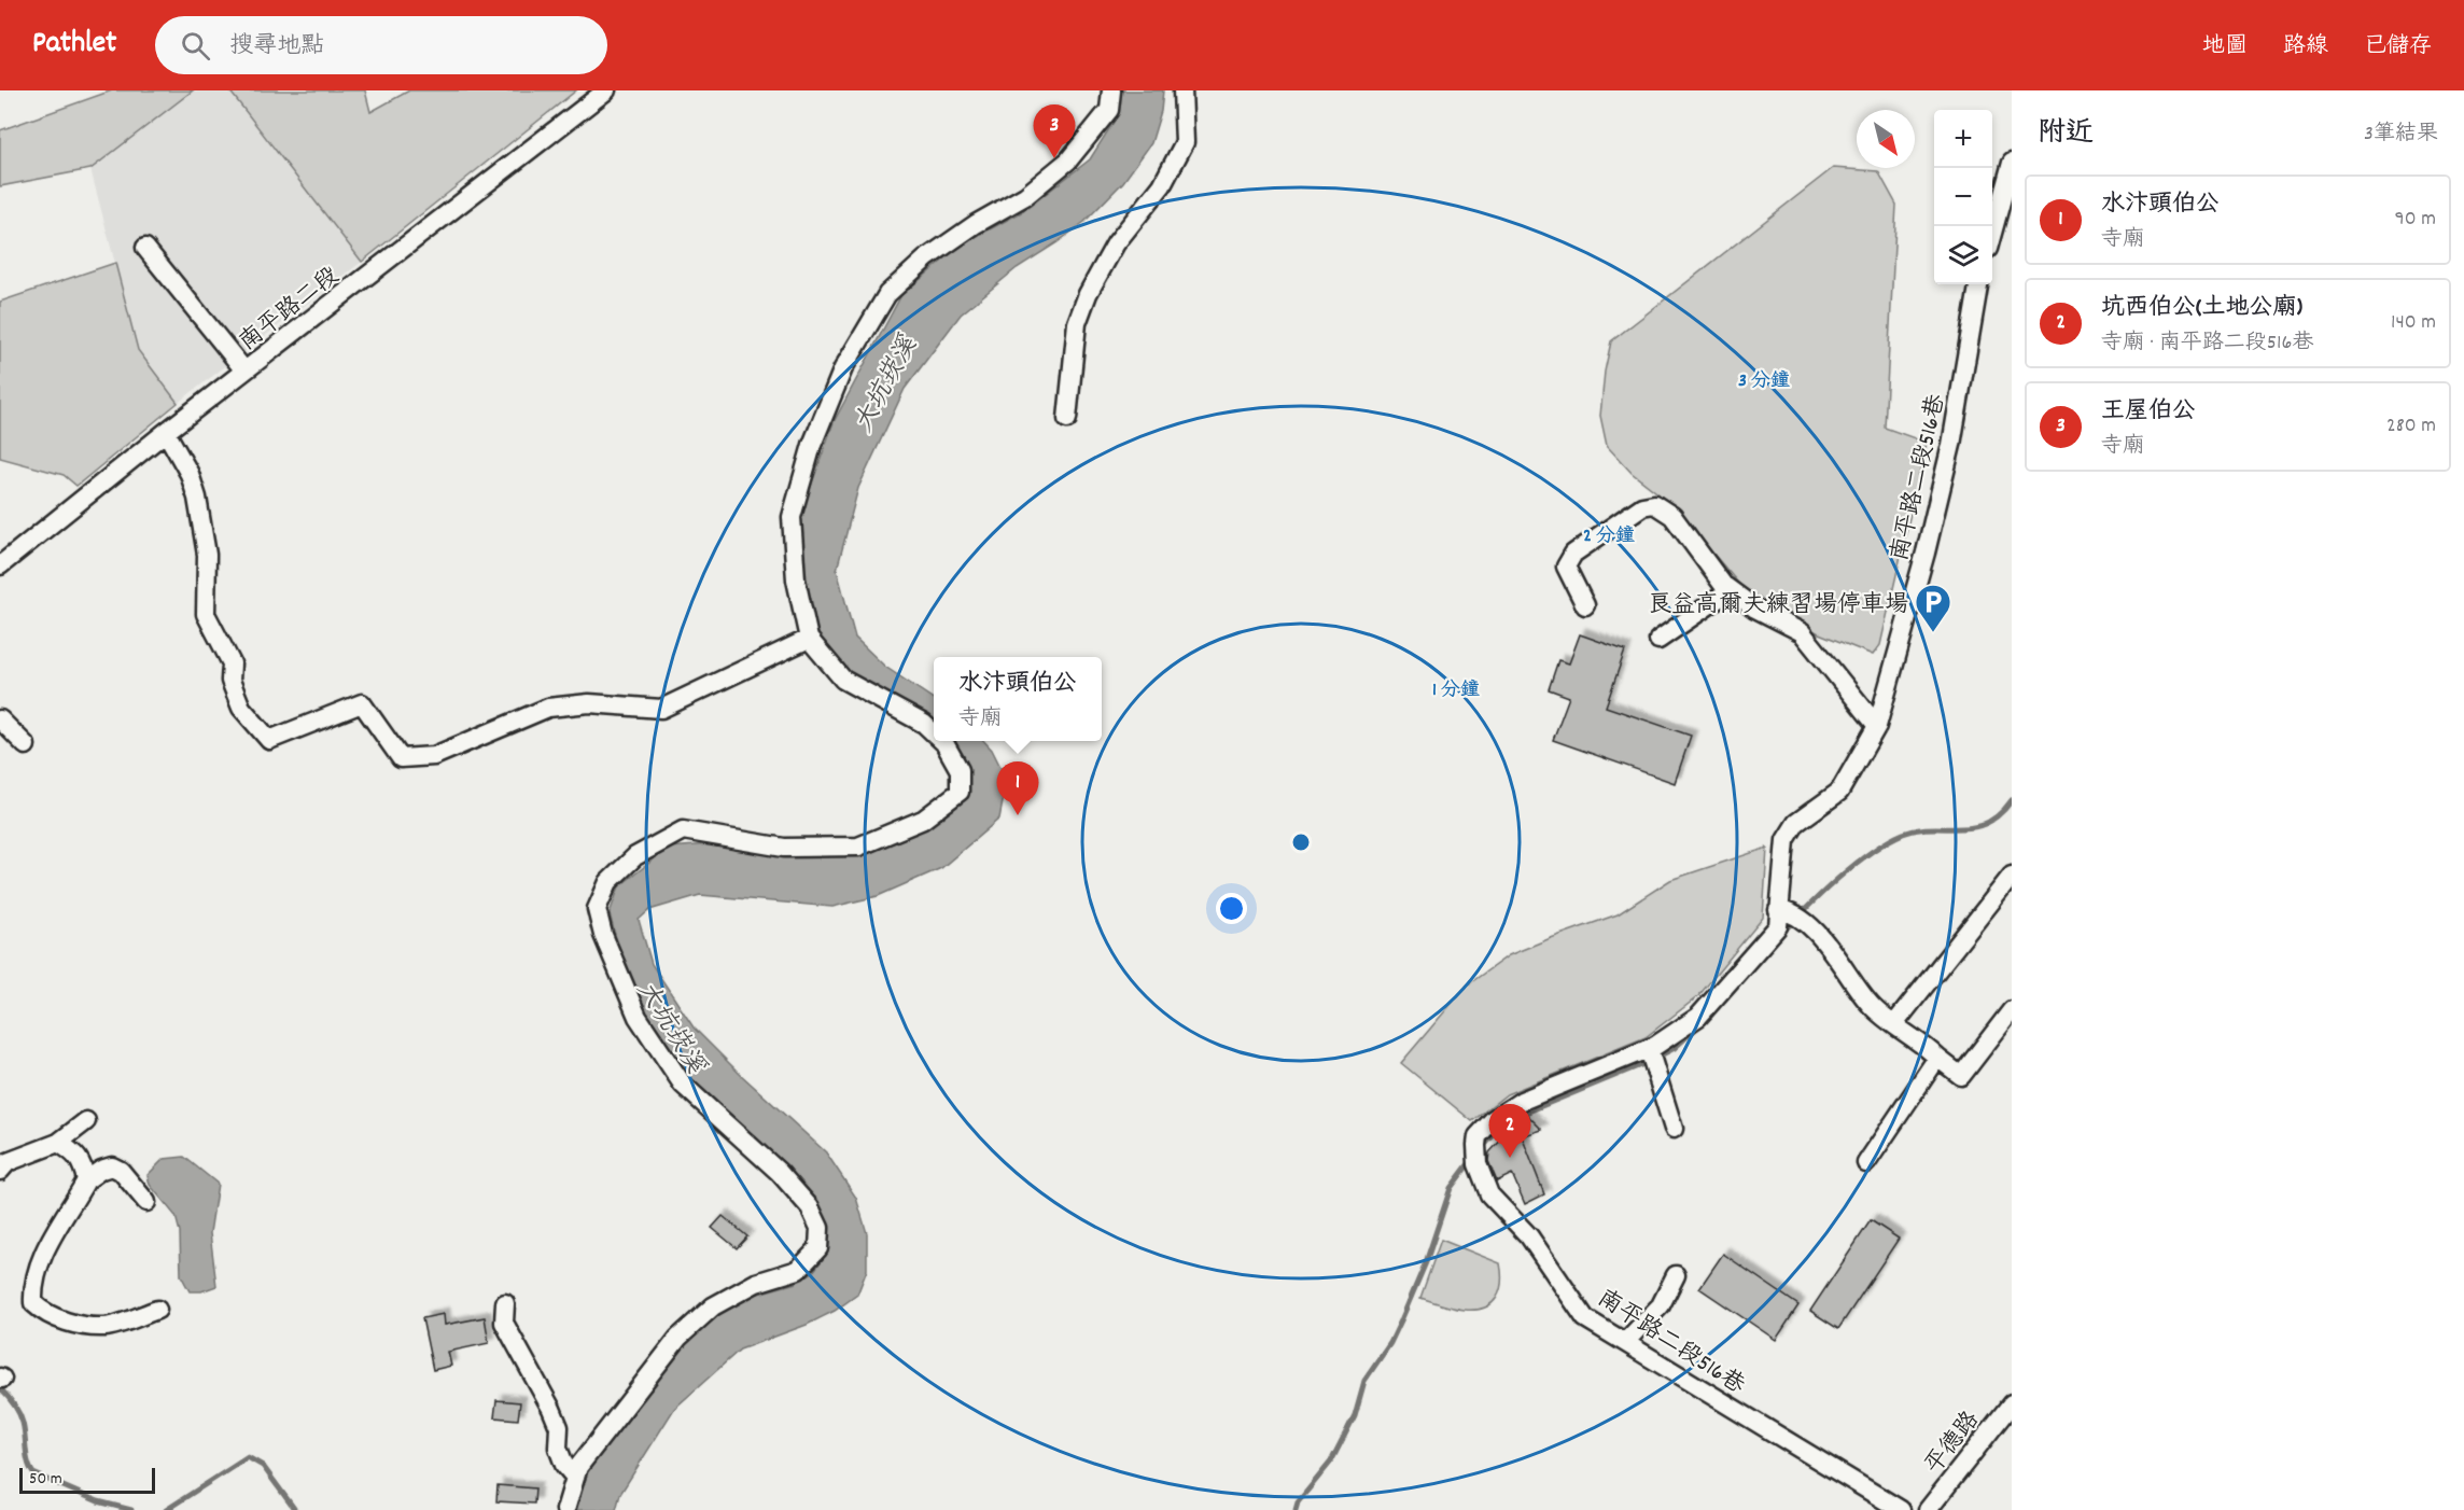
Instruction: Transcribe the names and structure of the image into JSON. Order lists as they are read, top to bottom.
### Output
{
  "streets": {
    "street": ["南平路二段", "南平路二段516巷", "平德路"]
  },
  "water": ["大坑崁溪"],
  "places": {
    "parking": ["良益高爾夫練習場停車場"]
  },
  "scale_bar": "50 m",
  "north": "bottom right",
  "page": {
    "header": "Pathlet",
    "search": "搜尋地點",
    "nav": ["地圖", "路線", "已儲存"],
    "heading": ["附近", "3筆結果"],
    "pins": ["3", "1", "2"],
    "map_buttons": ["+", "−"],
    "list": [
      {
        "mark": "1",
        "name": "水汴頭伯公",
        "note": "寺廟",
        "value": "90 m"
      },
      {
        "mark": "2",
        "name": "坑西伯公(土地公廟)",
        "note": "寺廟 · 南平路二段516巷",
        "value": "140 m"
      },
      {
        "mark": "3",
        "name": "王屋伯公",
        "note": "寺廟",
        "value": "280 m"
      }
    ],
    "popup": ["水汴頭伯公", "寺廟"],
    "scale": "50 m"
  },
  "rings": ["3 分鐘", "2 分鐘", "1 分鐘"]
}
